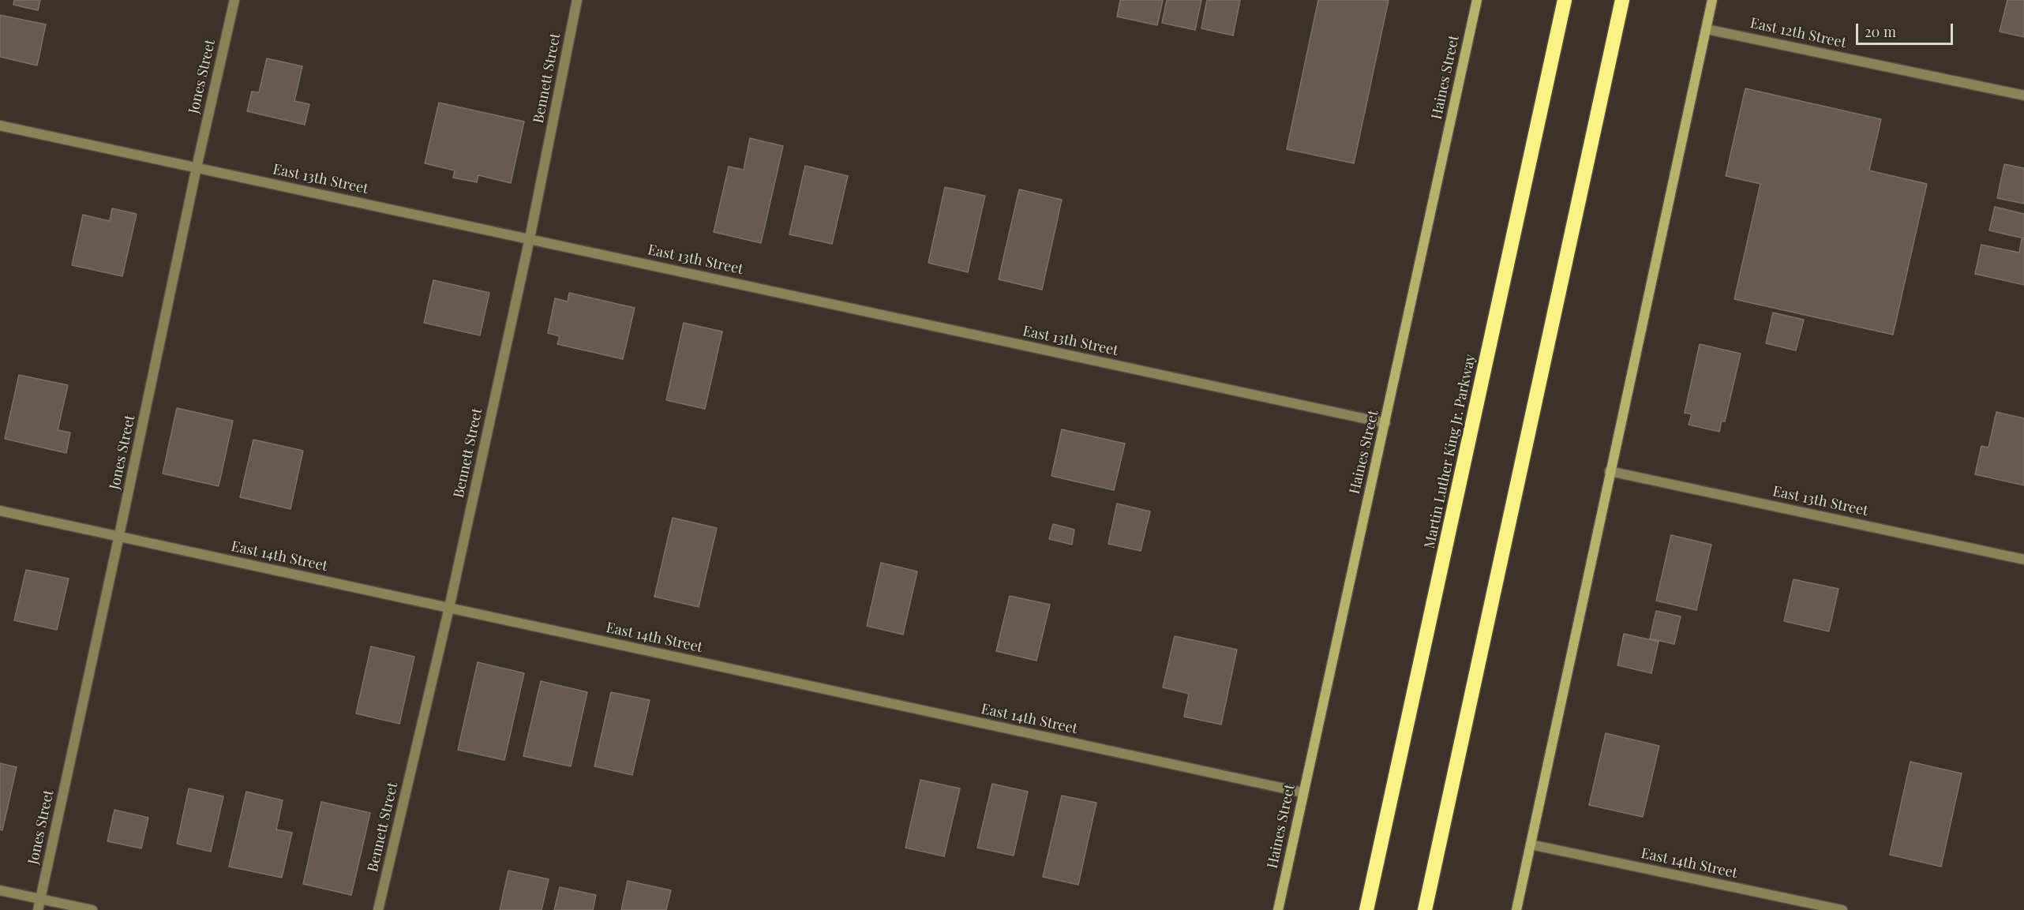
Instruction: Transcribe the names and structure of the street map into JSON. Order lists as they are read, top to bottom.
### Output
{
  "streets": {
    "highway": ["Martin Luther King Jr. Parkway"],
    "street": [
      "East 12th Street",
      "Jones Street",
      "Haines Street",
      "Bennett Street",
      "East 13th Street",
      "East 14th Street"
    ]
  },
  "crossings": [
    ["Jones Street", "East 13th Street"],
    ["Jones Street", "East 14th Street"],
    ["Haines Street", "East 13th Street"],
    ["Haines Street", "East 14th Street"],
    ["Bennett Street", "East 13th Street"],
    ["Bennett Street", "East 14th Street"]
  ],
  "scale_bar": "20 m"
}
